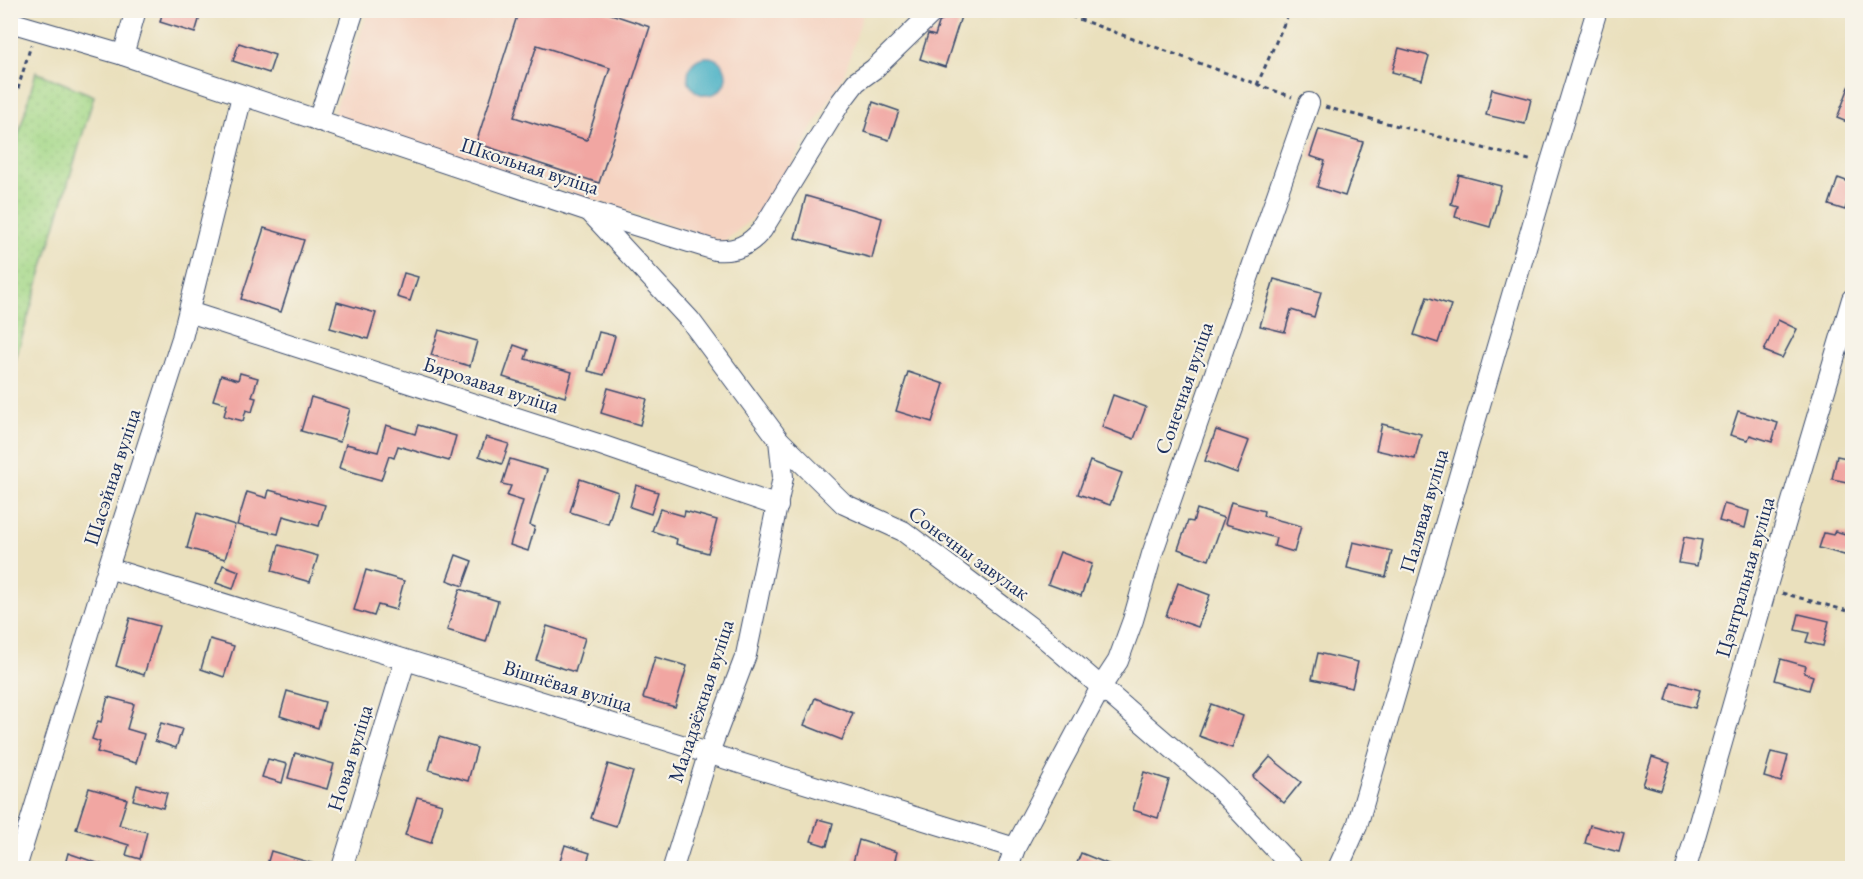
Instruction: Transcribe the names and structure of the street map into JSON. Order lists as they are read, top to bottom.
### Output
{
  "streets": {
    "street": [
      "Школьная вуліца",
      "Бярозавая вуліца",
      "Сонечная вуліца",
      "Шасэйная вуліца",
      "Палявая вуліца",
      "Сонечны завулак",
      "Цэнтральная вуліца",
      "Вішнёвая вуліца",
      "Маладзёжная вуліца",
      "Новая вуліца"
    ]
  },
  "crossings": [
    ["Школьная вуліца", "Шасэйная вуліца"],
    ["Школьная вуліца", "Сонечны завулак"],
    ["Бярозавая вуліца", "Шасэйная вуліца"],
    ["Бярозавая вуліца", "Маладзёжная вуліца"],
    ["Сонечная вуліца", "Сонечны завулак"],
    ["Шасэйная вуліца", "Вішнёвая вуліца"],
    ["Сонечны завулак", "Маладзёжная вуліца"],
    ["Вішнёвая вуліца", "Маладзёжная вуліца"],
    ["Вішнёвая вуліца", "Новая вуліца"]
  ]
}
